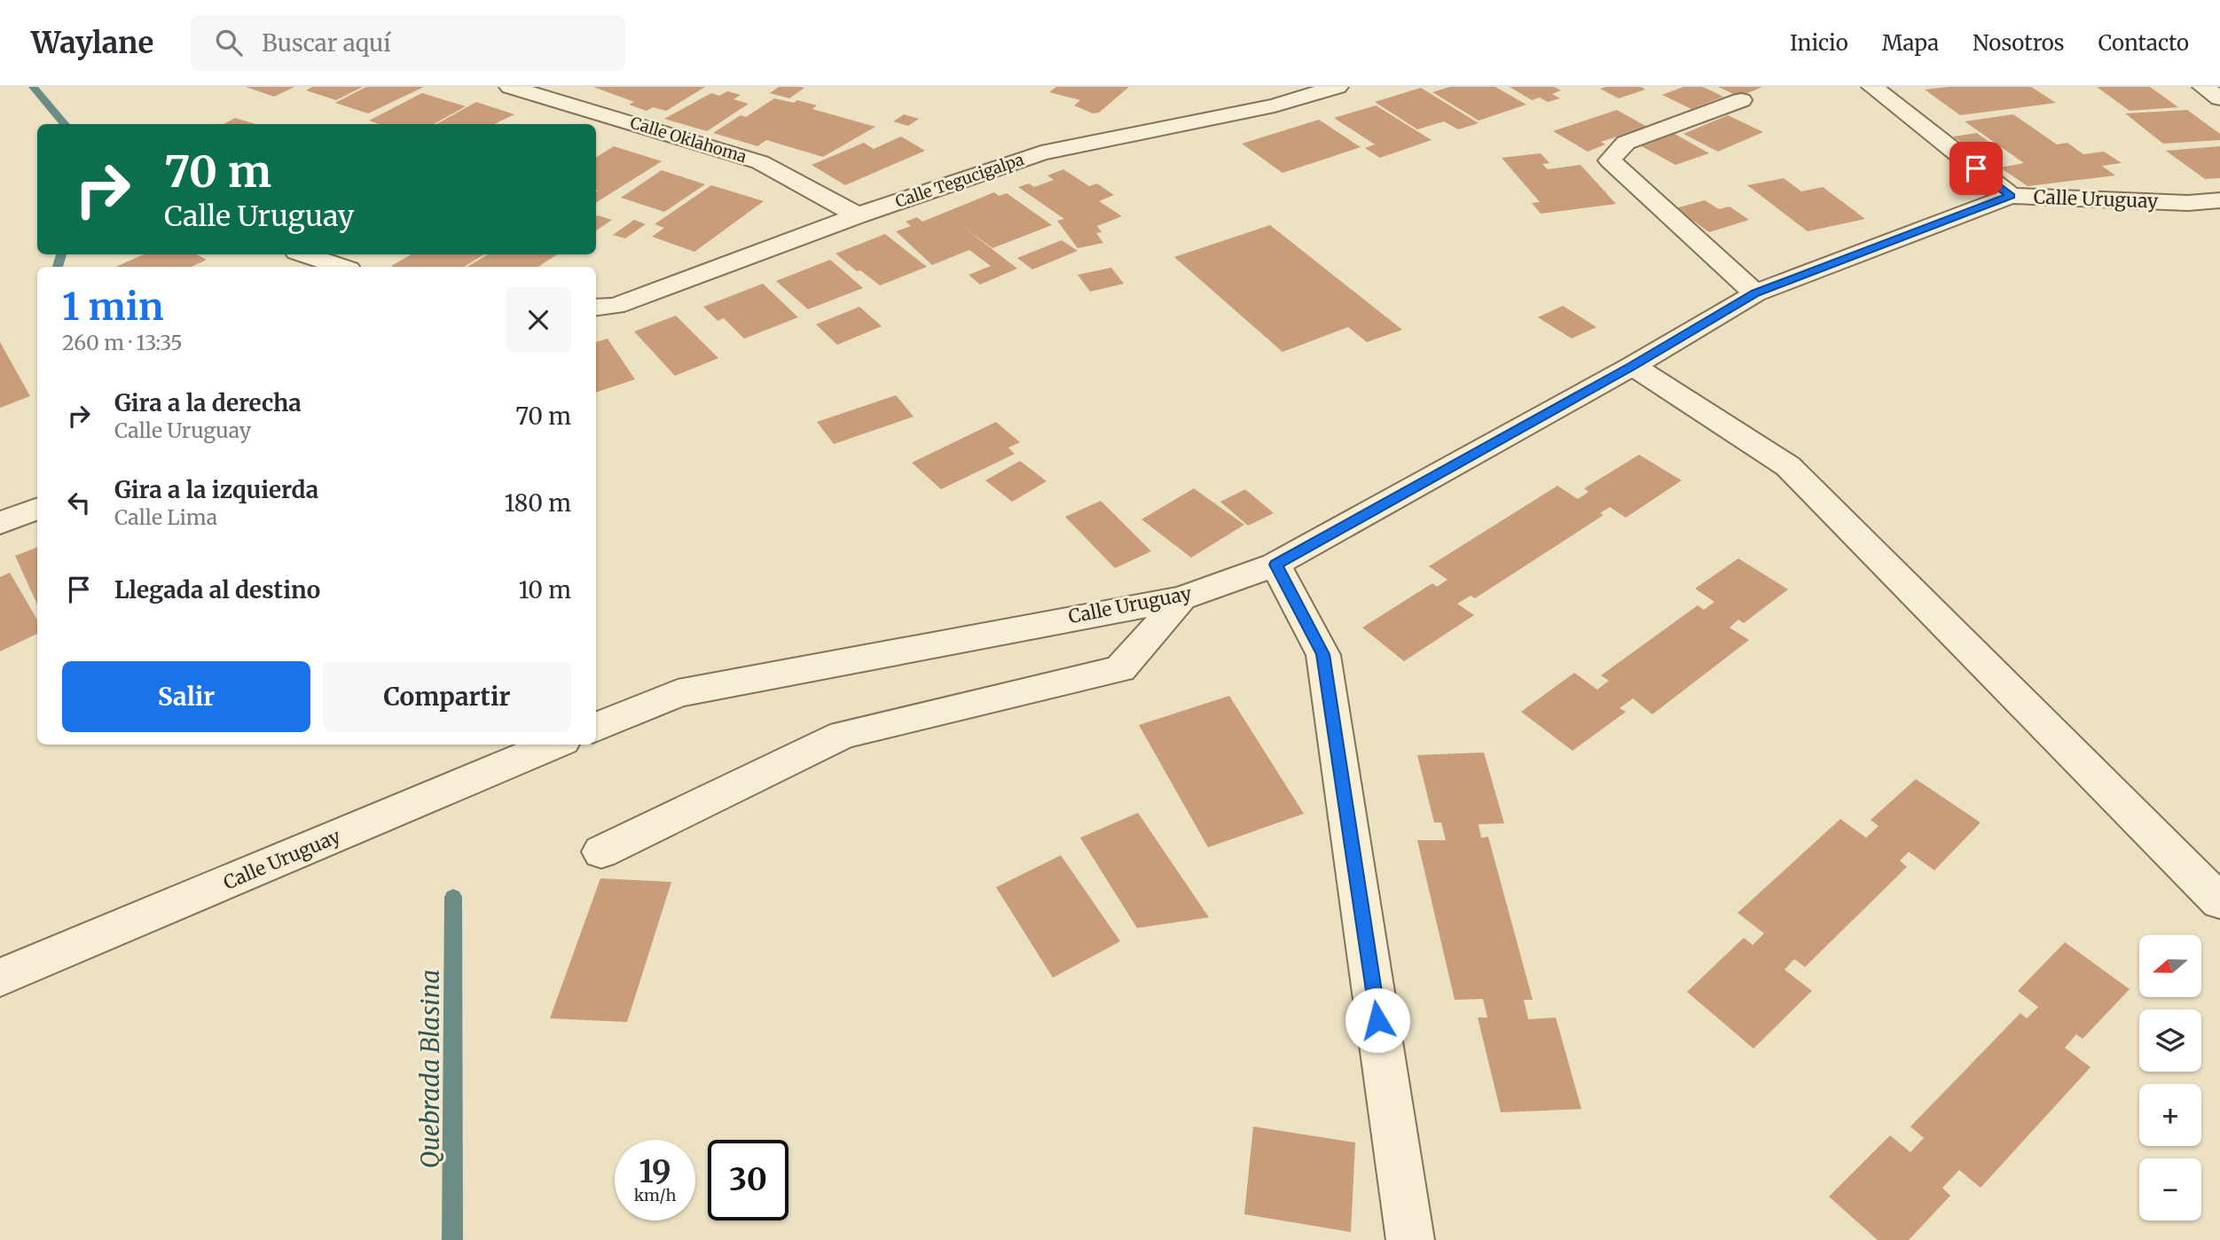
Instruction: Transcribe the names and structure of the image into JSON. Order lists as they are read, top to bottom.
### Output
{
  "streets": {
    "street": ["Calle Oklahoma", "Calle Tegucigalpa", "Calle Uruguay"]
  },
  "crossings": [
    ["Calle Oklahoma", "Calle Tegucigalpa"]
  ],
  "water": ["Quebrada Blasina"],
  "north": "left",
  "page": {
    "header": "Waylane",
    "search": "Buscar aquí",
    "nav": [
      "Inicio",
      "Mapa",
      "Nosotros",
      "Contacto"
    ],
    "turn": ["70 m", "Calle Uruguay"],
    "heading": ["1 min", "260 m · 13:35"],
    "list": [
      {
        "name": "Gira a la derecha",
        "note": "Calle Uruguay",
        "value": "70 m"
      },
      {
        "name": "Gira a la izquierda",
        "note": "Calle Lima",
        "value": "180 m"
      },
      {
        "name": "Llegada al destino",
        "value": "10 m"
      }
    ],
    "buttons": ["Salir", "Compartir"],
    "map_buttons": ["+", "−"],
    "speed": "19 km/h",
    "limit": "30"
  }
}
